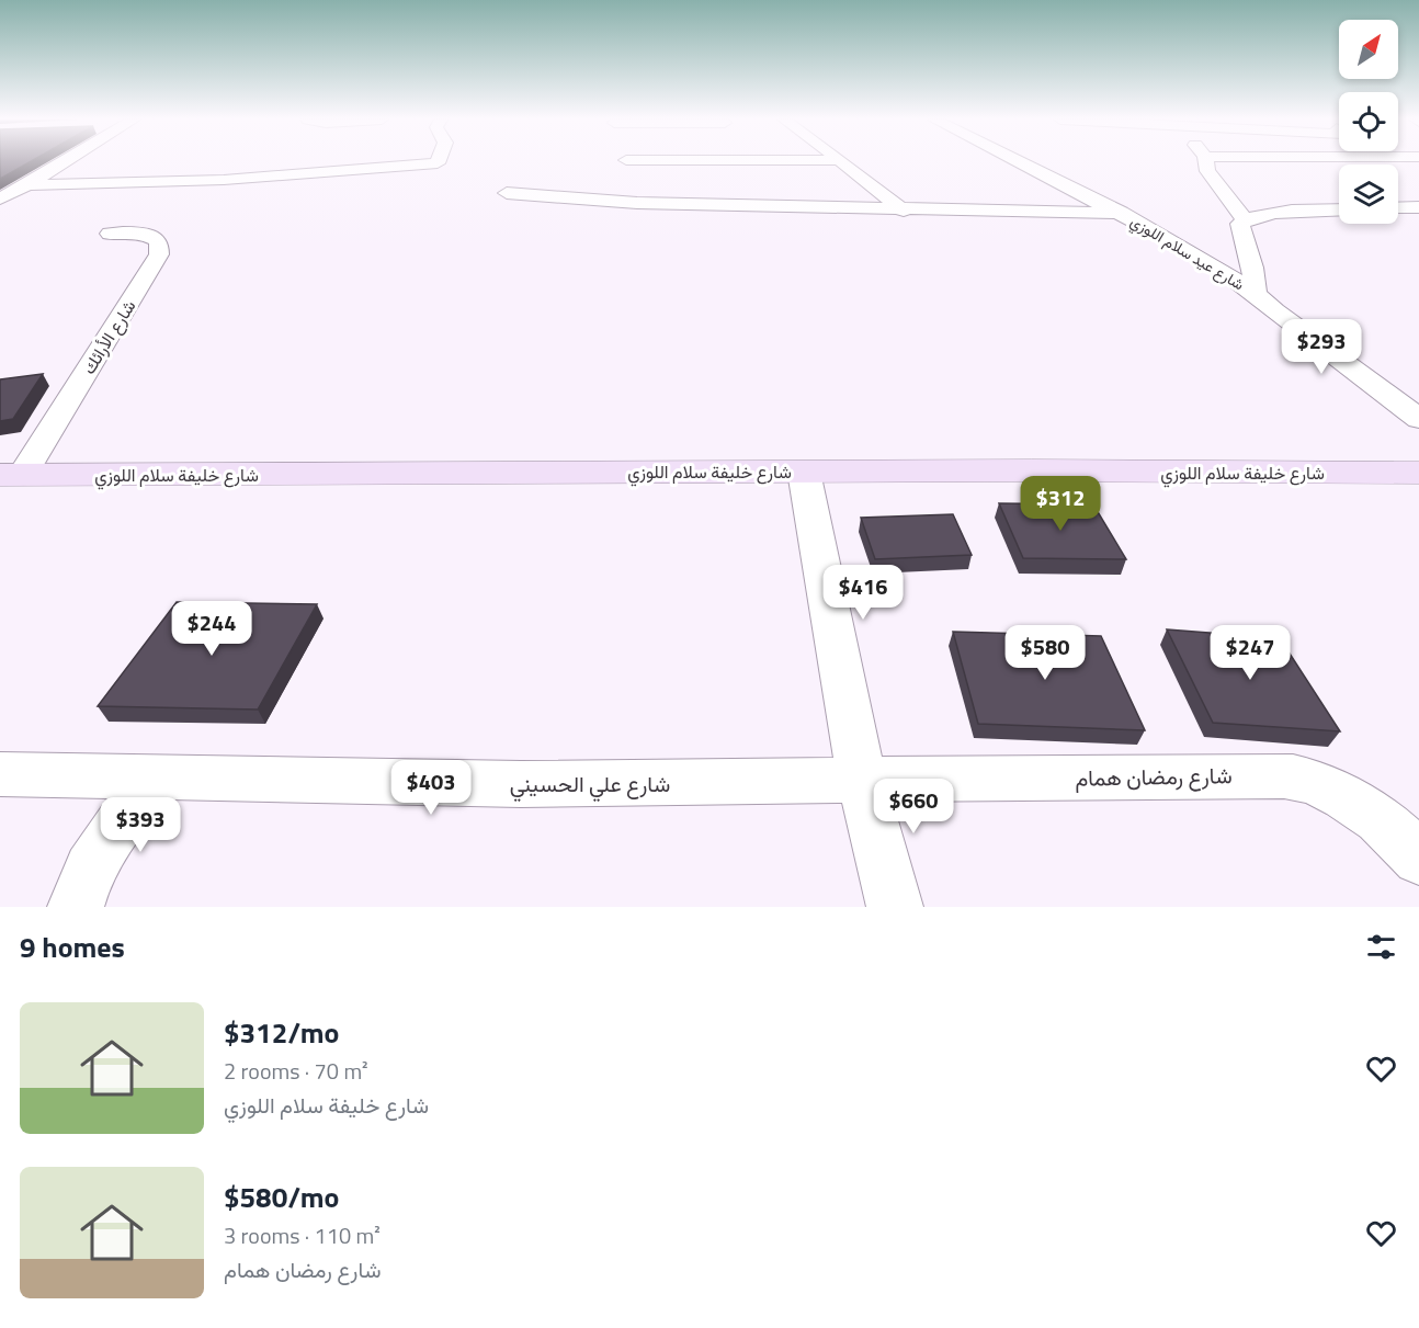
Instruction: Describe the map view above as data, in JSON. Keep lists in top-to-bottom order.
{
  "streets": {
    "street": [
      "شارع عيد سلام اللوزي",
      "شارع الأرائك",
      "شارع خليفة سلام اللوزي",
      "شارع رمضان همام",
      "شارع علي الحسيني"
    ]
  },
  "crossings": [
    ["شارع الأرائك", "شارع خليفة سلام اللوزي"],
    ["شارع رمضان همام", "شارع علي الحسيني"]
  ],
  "north": "top right",
  "page": {
    "price": [
      "$293",
      "$312",
      "$416",
      "$244",
      "$580",
      "$247",
      "$403",
      "$660",
      "$393"
    ],
    "heading": "9 homes",
    "list": [
      {
        "name": "$312/mo",
        "note": "2 rooms · 70 m² · شارع خليفة سلام اللوزي"
      },
      {
        "name": "$580/mo",
        "note": "3 rooms · 110 m² · شارع رمضان همام"
      }
    ]
  }
}
